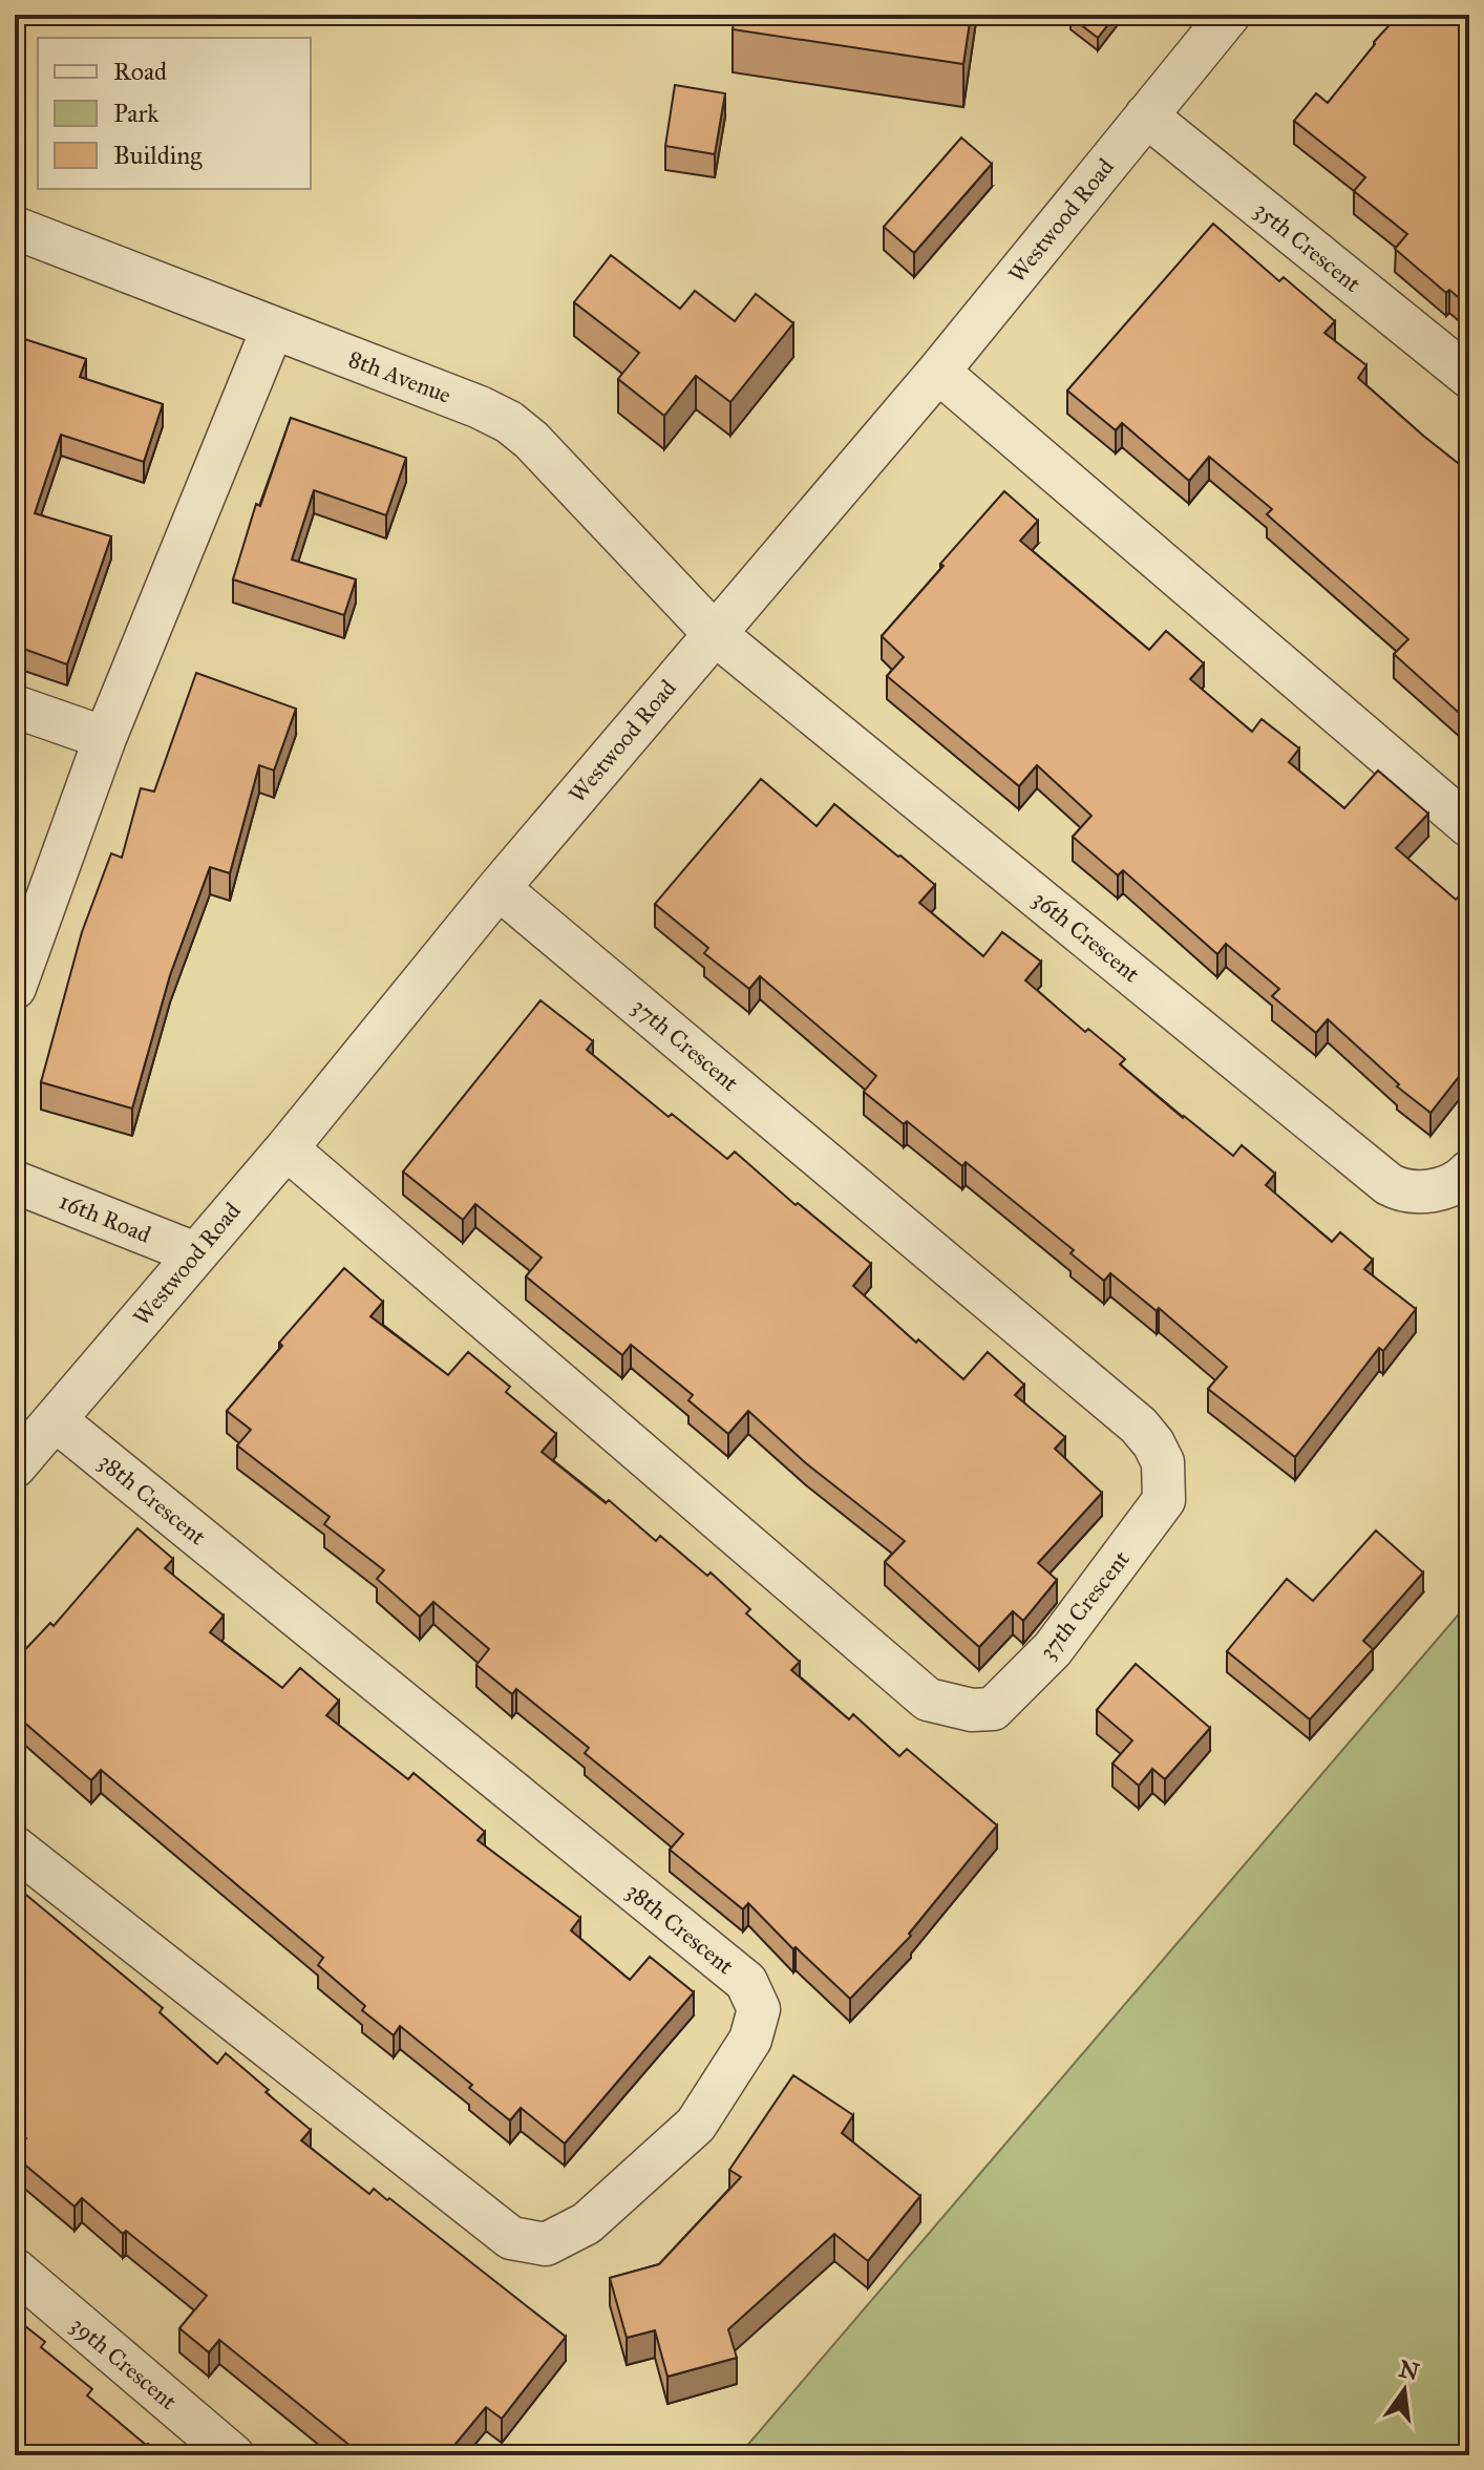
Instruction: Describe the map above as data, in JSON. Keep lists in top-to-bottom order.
{
  "streets": {
    "street": [
      "Westwood Road",
      "35th Crescent",
      "8th Avenue",
      "36th Crescent",
      "37th Crescent",
      "16th Road",
      "38th Crescent",
      "39th Crescent"
    ]
  },
  "crossings": [
    ["Westwood Road", "35th Crescent"],
    ["Westwood Road", "8th Avenue"],
    ["Westwood Road", "36th Crescent"],
    ["Westwood Road", "37th Crescent"],
    ["Westwood Road", "16th Road"],
    ["Westwood Road", "38th Crescent"],
    ["8th Avenue", "36th Crescent"]
  ],
  "legend": ["Road", "Park", "Building"],
  "north": "top"
}
